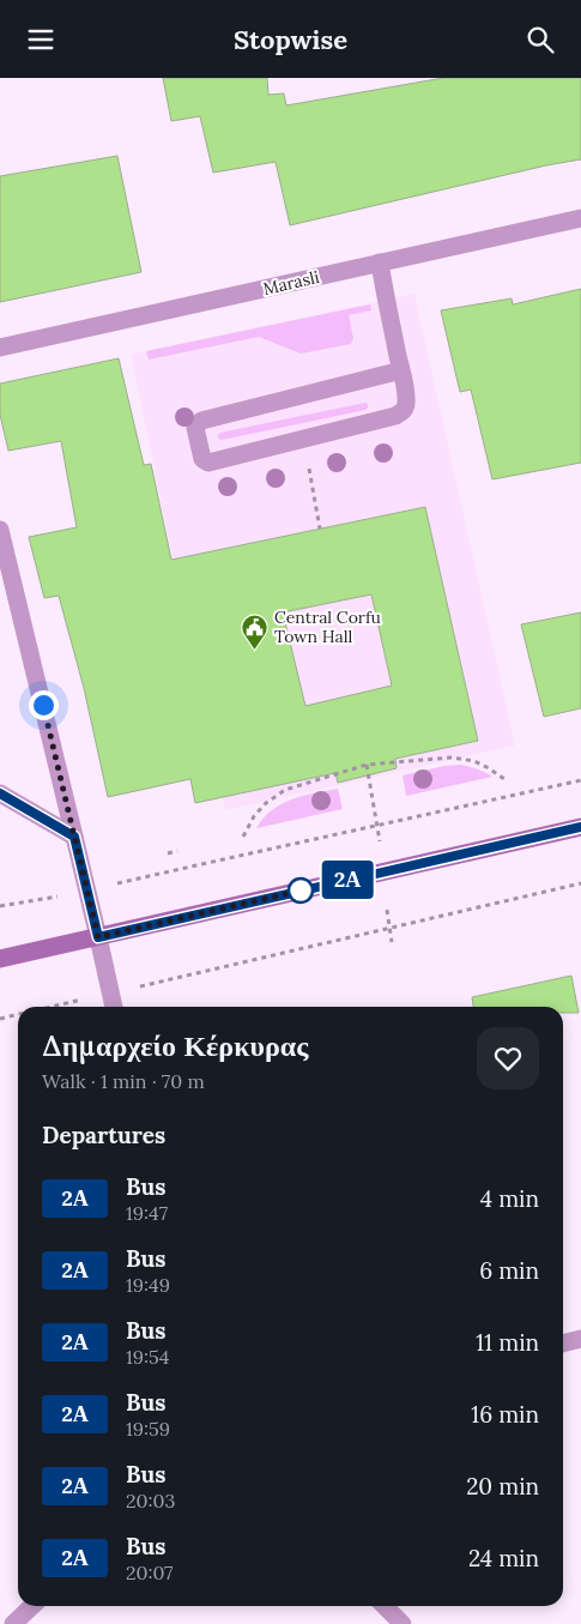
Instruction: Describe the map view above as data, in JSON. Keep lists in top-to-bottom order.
{
  "streets": {
    "street": ["Marasli"]
  },
  "places": {
    "public building": ["Central Corfu Town Hall"]
  },
  "lines": ["bus line 2Α"],
  "page": {
    "header": "Stopwise",
    "on_map": "2Α",
    "heading": [
      ["Δημαρχείο Κέρκυρας", "Walk · 1 min · 70 m"],
      "Departures"
    ],
    "list": [
      {
        "mark": "2Α",
        "name": "Bus",
        "note": "19:47",
        "value": "4 min"
      },
      {
        "mark": "2Α",
        "name": "Bus",
        "note": "19:49",
        "value": "6 min"
      },
      {
        "mark": "2Α",
        "name": "Bus",
        "note": "19:54",
        "value": "11 min"
      },
      {
        "mark": "2Α",
        "name": "Bus",
        "note": "19:59",
        "value": "16 min"
      },
      {
        "mark": "2Α",
        "name": "Bus",
        "note": "20:03",
        "value": "20 min"
      },
      {
        "mark": "2Α",
        "name": "Bus",
        "note": "20:07",
        "value": "24 min"
      }
    ]
  }
}
